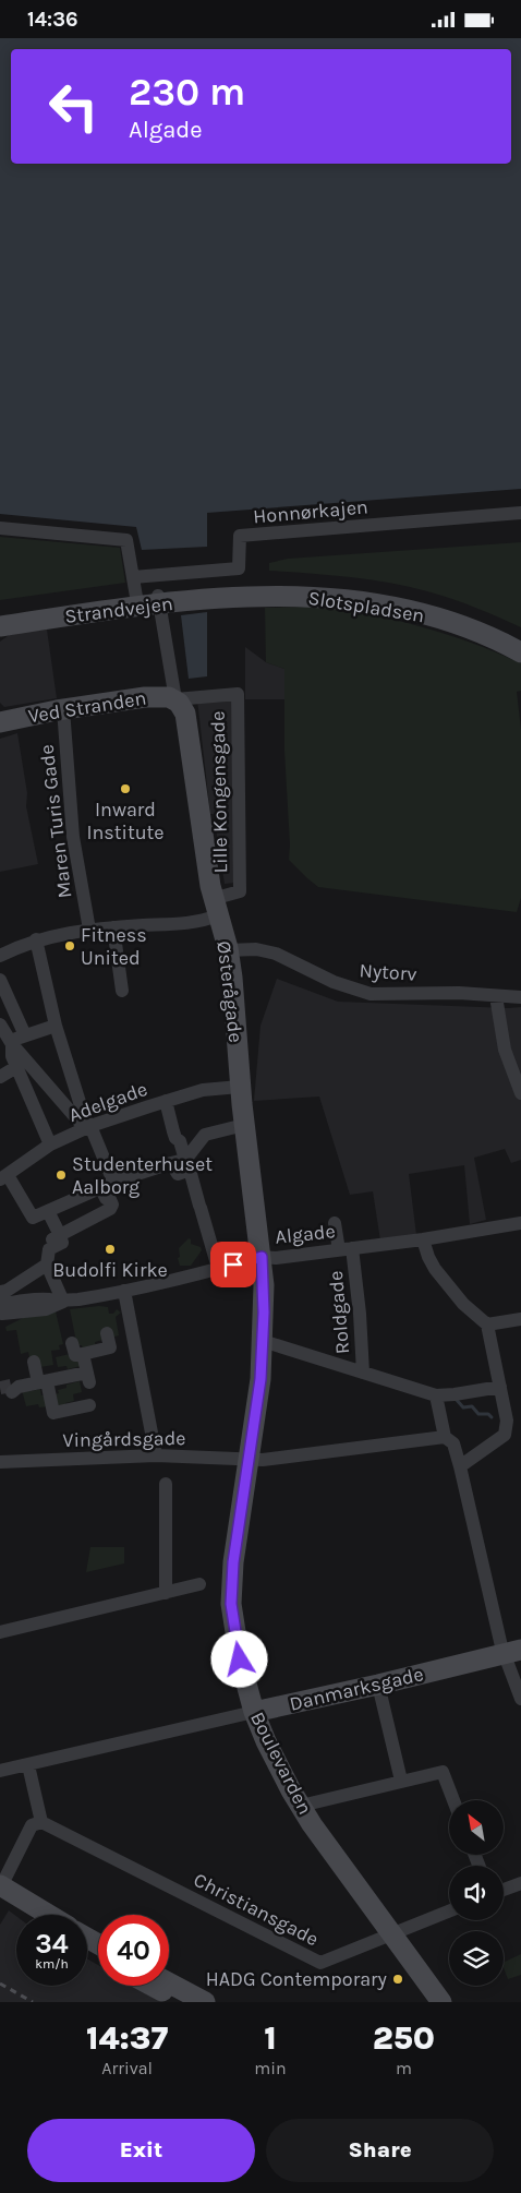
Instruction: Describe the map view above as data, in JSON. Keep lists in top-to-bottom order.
{
  "streets": {
    "street": [
      "Honnørkajen",
      "Slotspladsen",
      "Strandvejen",
      "Ved Stranden",
      "Lille Kongensgade",
      "Maren Turis Gade",
      "Nytorv",
      "Østerågade",
      "Adelgade",
      "Algade",
      "Roldgade",
      "Vingårdsgade",
      "Danmarksgade",
      "Boulevarden",
      "Christiansgade"
    ]
  },
  "crossings": [
    ["Honnørkajen", "Strandvejen"],
    ["Slotspladsen", "Strandvejen"],
    ["Ved Stranden", "Lille Kongensgade"],
    ["Ved Stranden", "Maren Turis Gade"],
    ["Ved Stranden", "Østerågade"],
    ["Lille Kongensgade", "Østerågade"],
    ["Nytorv", "Østerågade"],
    ["Østerågade", "Adelgade"],
    ["Østerågade", "Algade"],
    ["Østerågade", "Boulevarden"],
    ["Algade", "Roldgade"],
    ["Algade", "Boulevarden"],
    ["Vingårdsgade", "Boulevarden"],
    ["Danmarksgade", "Boulevarden"],
    ["Boulevarden", "Christiansgade"]
  ],
  "places": [
    "Inward Institute",
    "Fitness United",
    "Studenterhuset Aalborg",
    "Budolfi Kirke",
    "HADG Contemporary"
  ],
  "north": "top left",
  "page": {
    "status": "14:36",
    "turn": ["230 m", "Algade"],
    "speed": "34 km/h",
    "limit": "40",
    "eta": [
      "14:37",
      "Arrival",
      "1",
      "min",
      "250",
      "m"
    ],
    "buttons": ["Exit", "Share"]
  }
}
